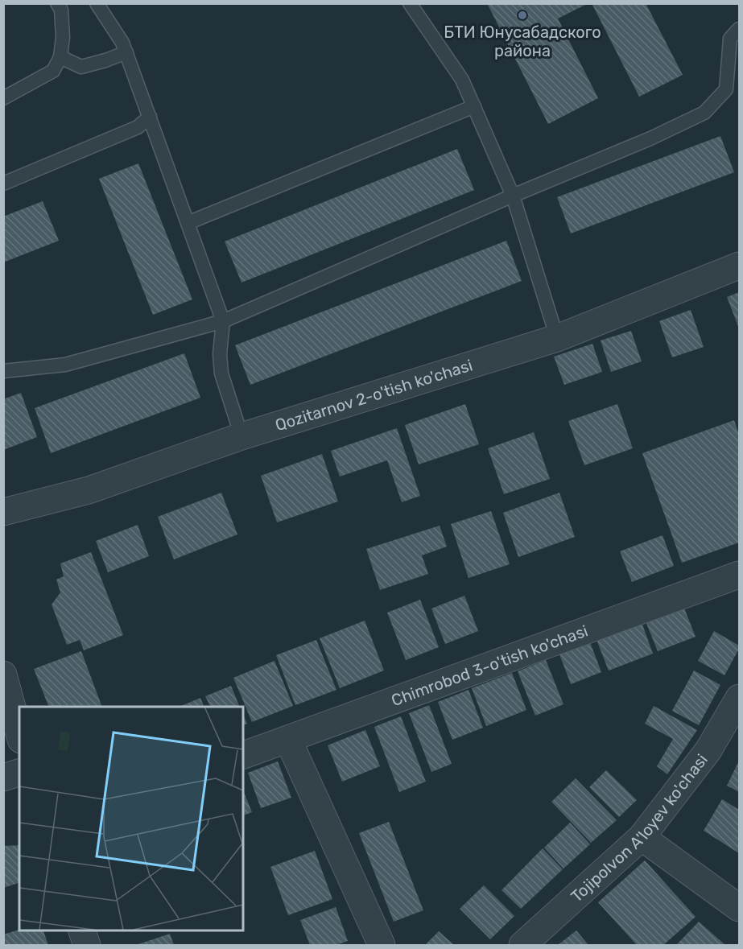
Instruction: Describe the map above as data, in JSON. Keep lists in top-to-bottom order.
{
  "streets": {
    "street": ["Qozitarnov 2-o'tish ko'chasi", "Chimrobod 3-o'tish ko'chasi", "Tojipolvon A'loyev ko'chasi"]
  },
  "places": ["БТИ Юнусабадского района"]
}
